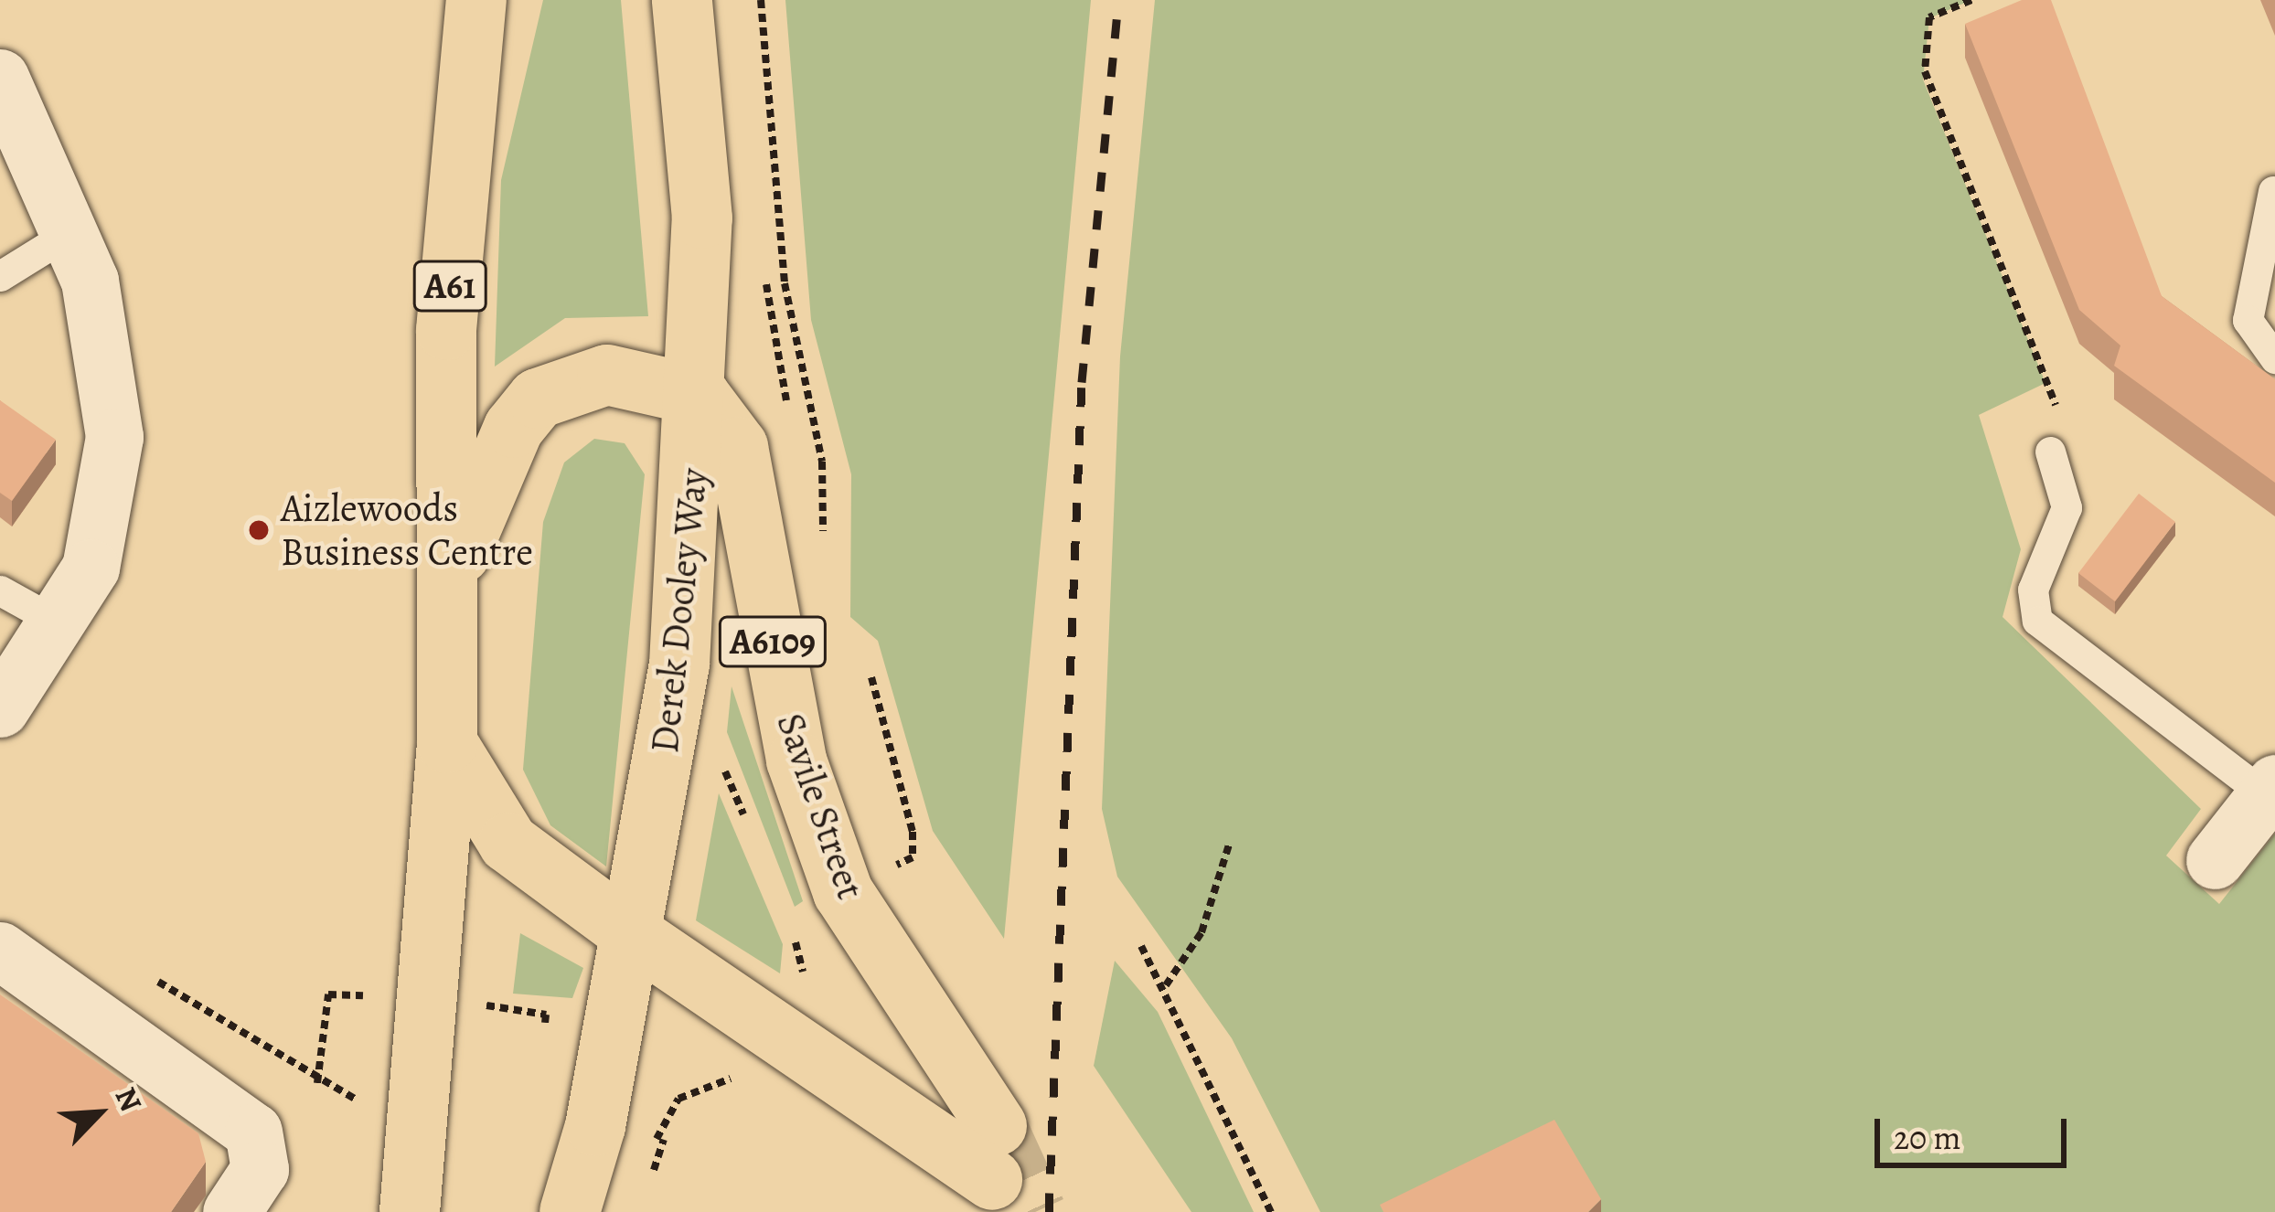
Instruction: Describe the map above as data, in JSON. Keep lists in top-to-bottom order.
{
  "streets": {
    "main road": [
      "A61",
      "Derek Dooley Way",
      "A6109",
      "Savile Street"
    ]
  },
  "crossings": [
    ["A61", "Savile Street"],
    ["Derek Dooley Way", "Savile Street"]
  ],
  "places": ["Aizlewoods Business Centre"],
  "scale_bar": "20 m",
  "north": "top right"
}
